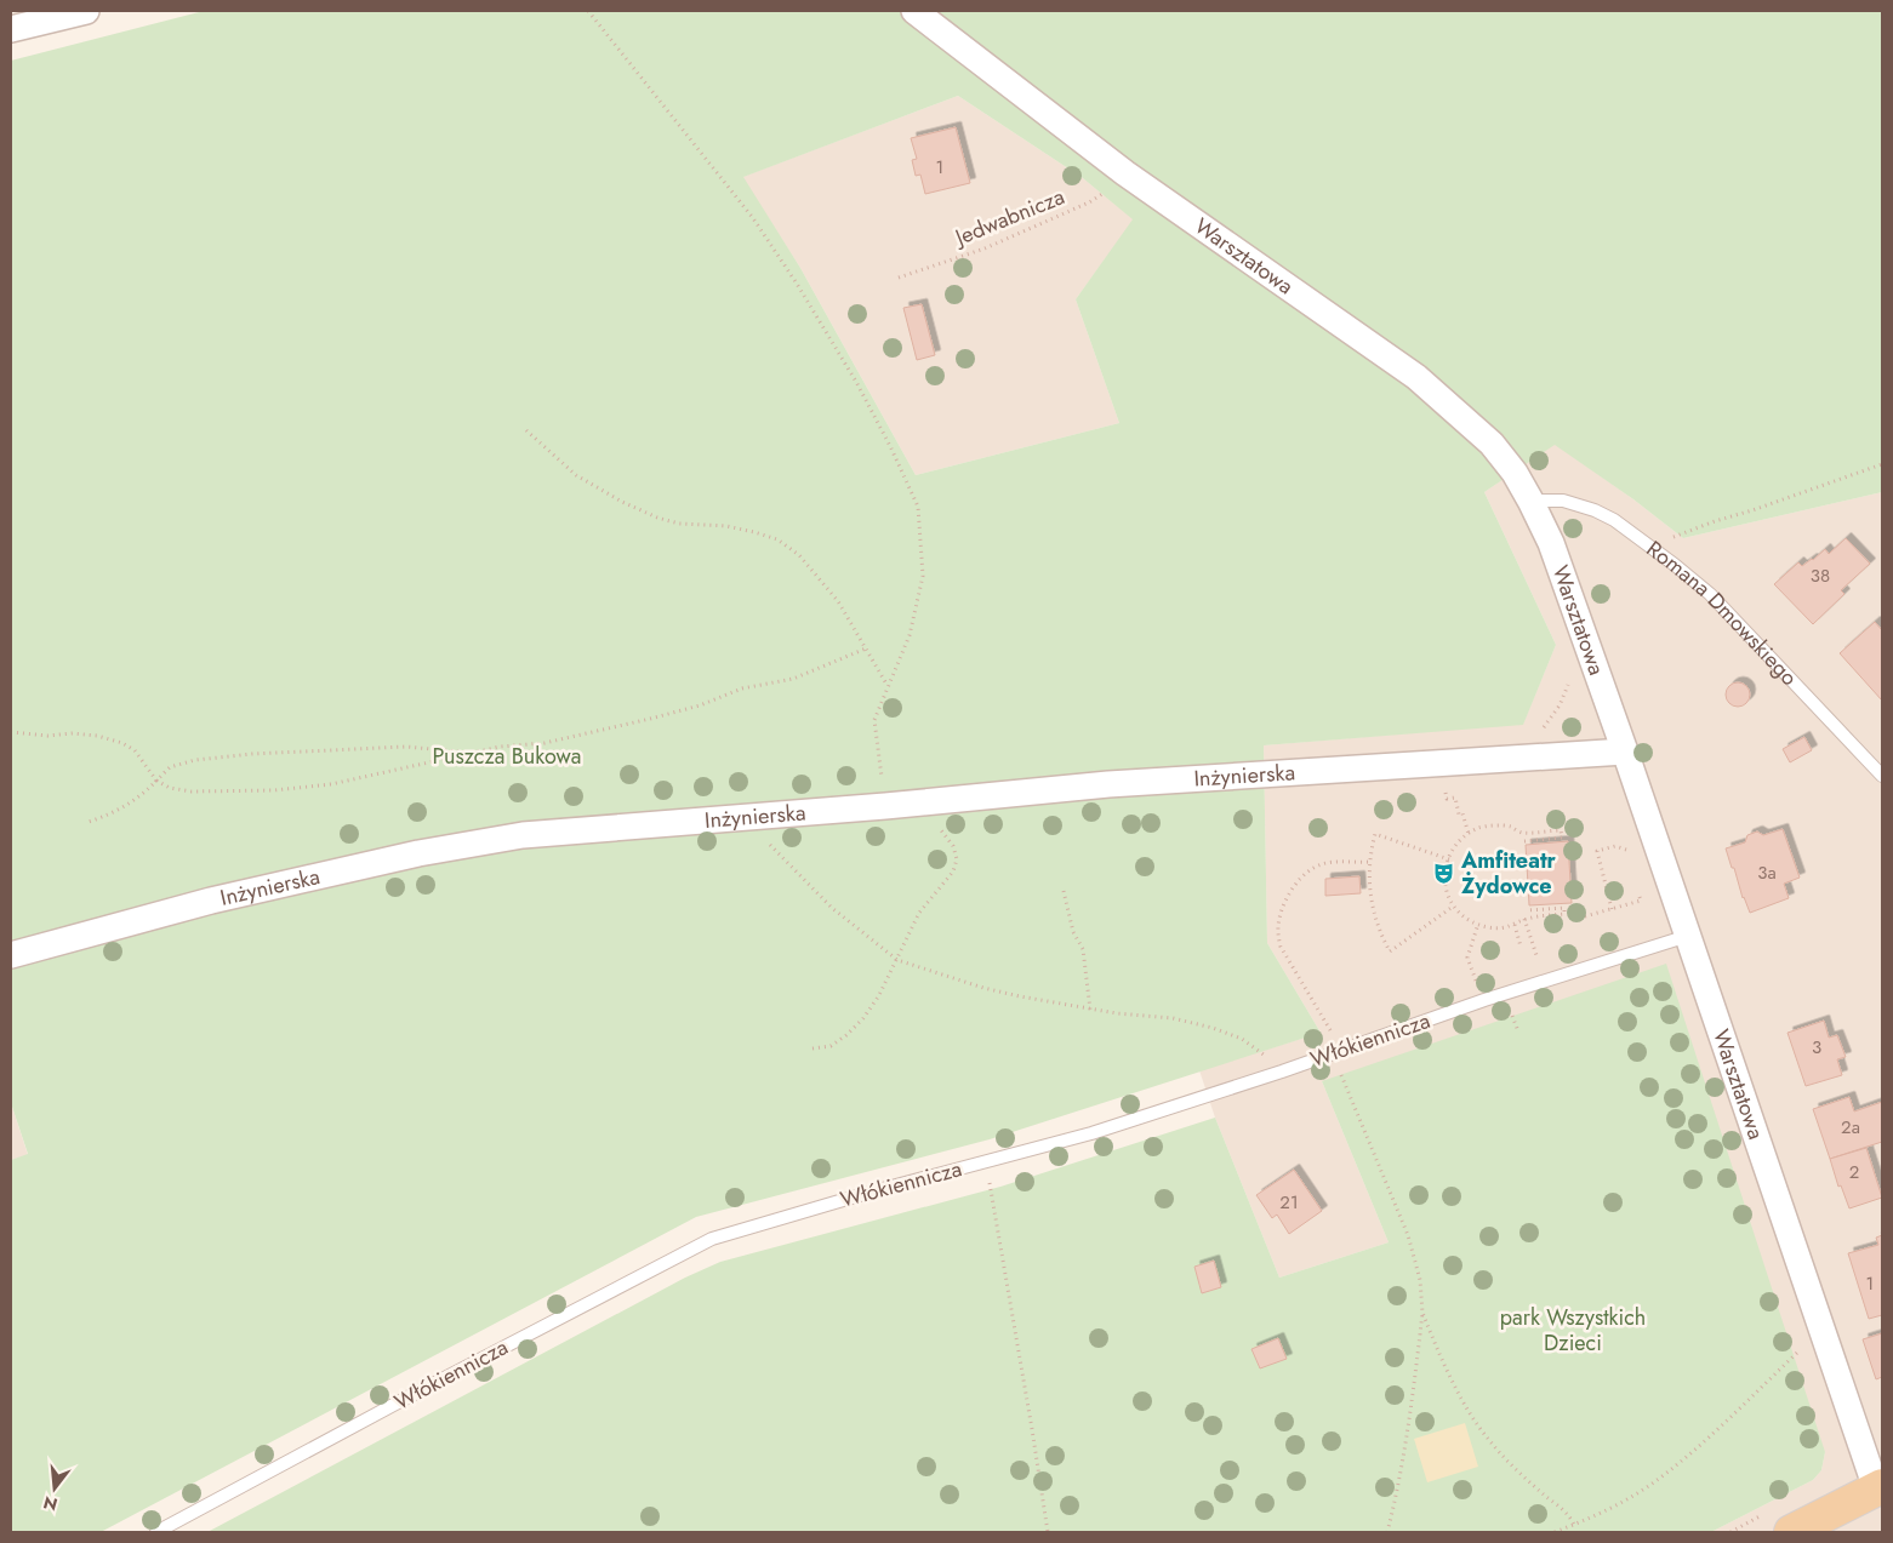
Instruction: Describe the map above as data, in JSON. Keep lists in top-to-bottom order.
{
  "streets": {
    "street": ["Warsztatowa", "Inżynierska"],
    "lane": ["Romana Dmowskiego", "Włókiennicza"],
    "path": ["Jedwabnicza"]
  },
  "crossings": [
    ["Jedwabnicza", "Warsztatowa"],
    ["Warsztatowa", "Romana Dmowskiego"],
    ["Warsztatowa", "Inżynierska"],
    ["Warsztatowa", "Włókiennicza"]
  ],
  "parks": ["Puszcza Bukowa", "park Wszystkich Dzieci"],
  "places": {
    "theatre": ["Amfiteatr Żydowce"]
  },
  "house_numbers": [
    "1",
    "38",
    "3a",
    "3",
    "2a",
    "2",
    "21",
    "1"
  ],
  "north": "bottom"
}
